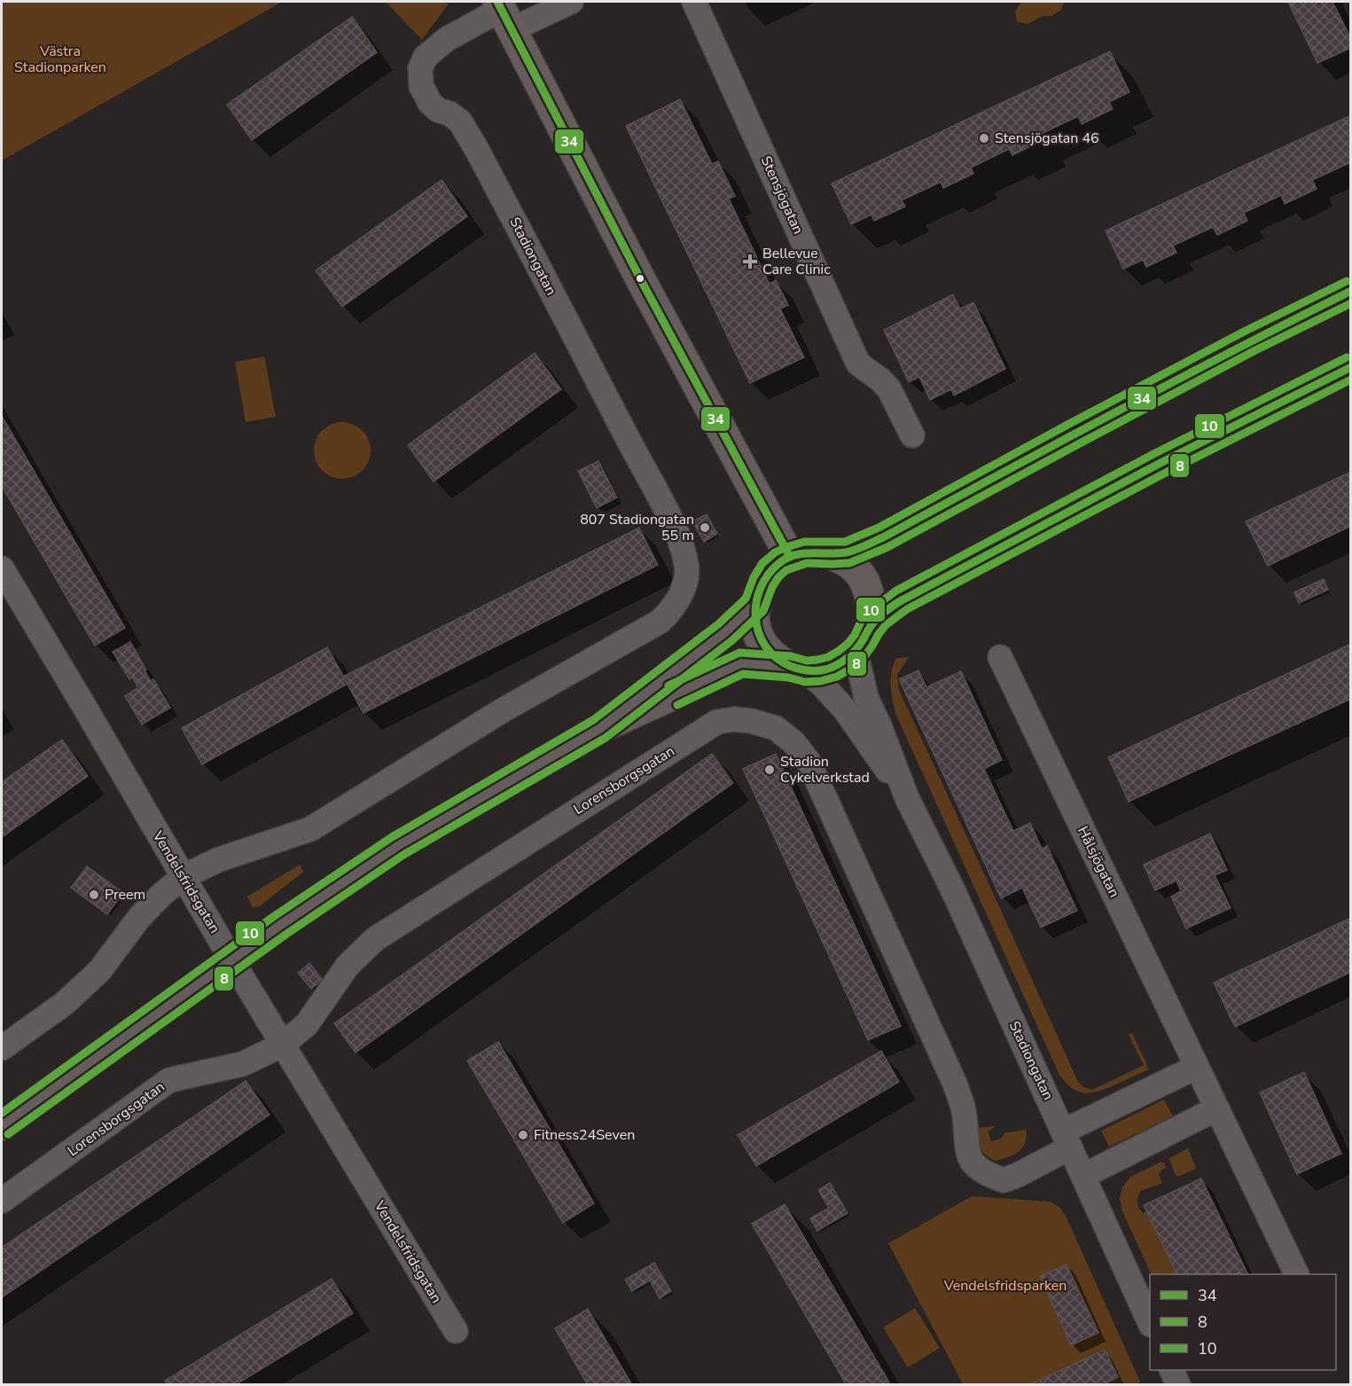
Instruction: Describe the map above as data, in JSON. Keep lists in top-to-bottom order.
{
  "streets": {
    "street": [
      "Stensjögatan",
      "Stadiongatan",
      "Lorensborgsgatan",
      "Hålsjögatan",
      "Vendelsfridsgatan"
    ]
  },
  "crossings": [
    ["Stadiongatan", "Lorensborgsgatan"],
    ["Stadiongatan", "Vendelsfridsgatan"],
    ["Lorensborgsgatan", "Vendelsfridsgatan"]
  ],
  "parks": ["Västra Stadionparken", "Vendelsfridsparken"],
  "places": {
    "other": [
      "Stensjögatan 46",
      "807 Stadiongatan 55 m",
      "Stadion Cykelverkstad",
      "Preem",
      "Fitness24Seven"
    ],
    "health": ["Bellevue Care Clinic"]
  },
  "lines": ["transit line 34", "transit line 10", "transit line 8"],
  "legend": ["34", "8", "10"]
}
